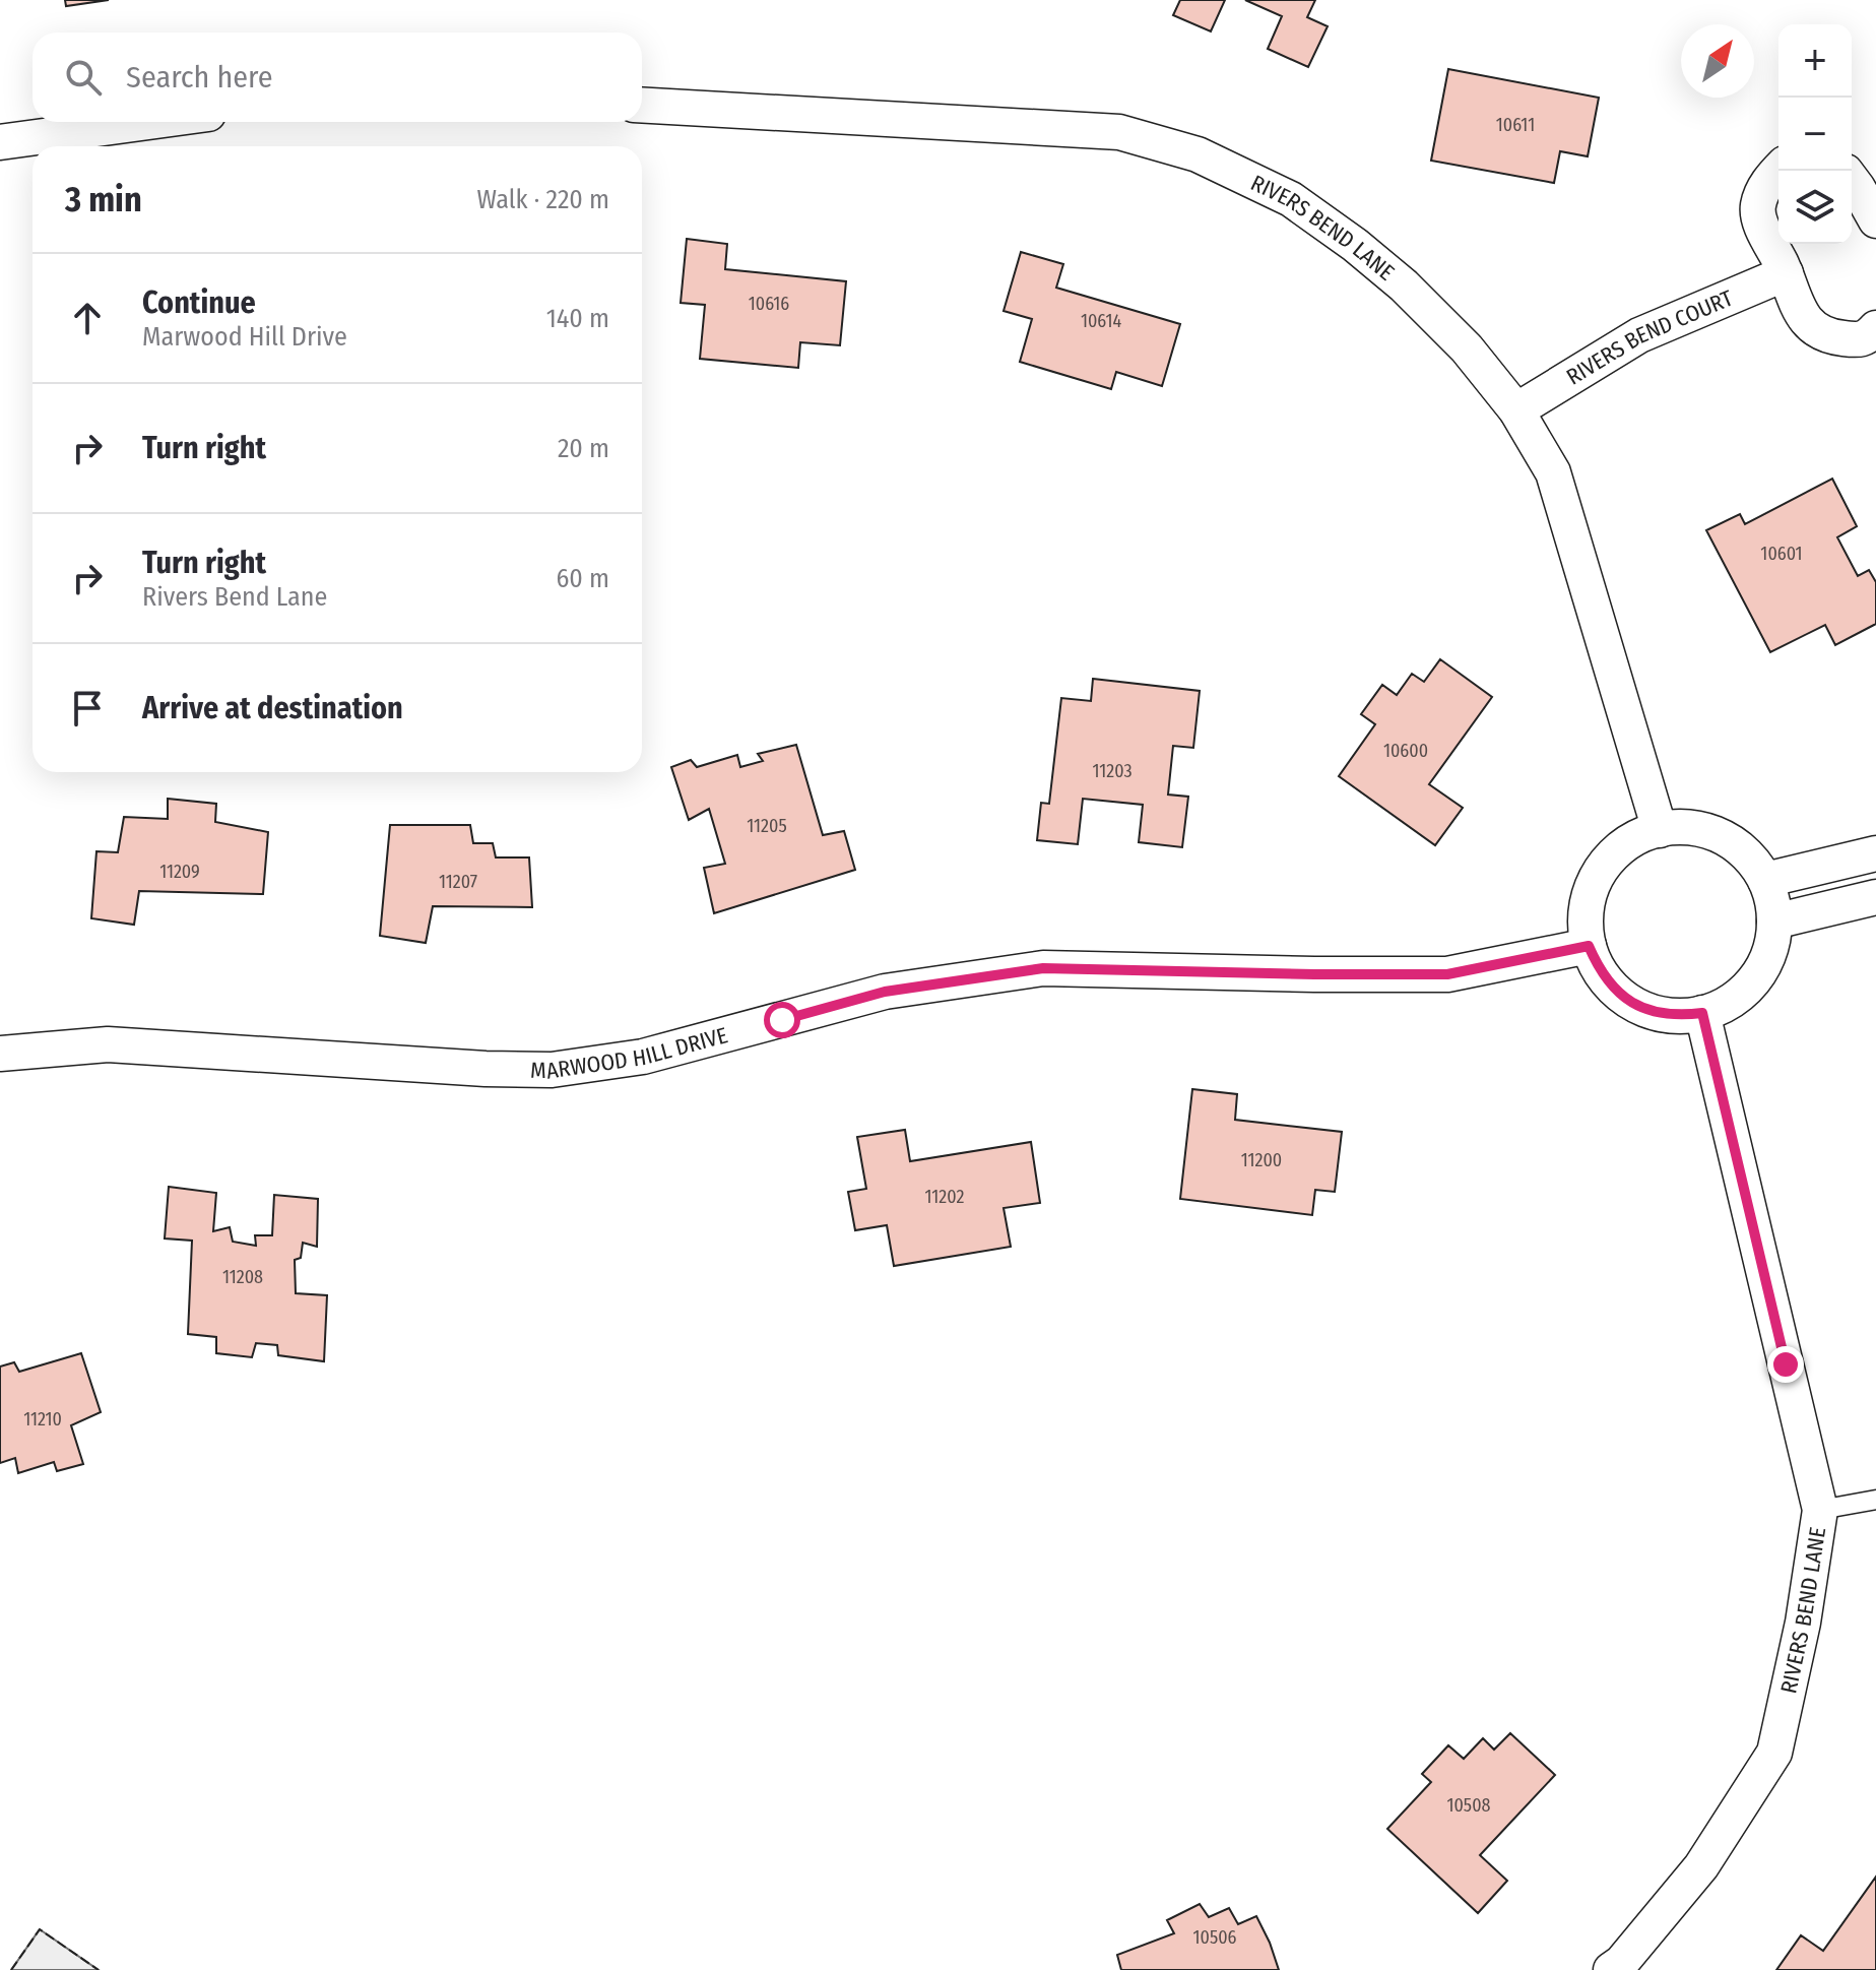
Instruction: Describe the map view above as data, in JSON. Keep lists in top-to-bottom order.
{
  "streets": {
    "street": ["RIVERS BEND LANE", "RIVERS BEND COURT", "MARWOOD HILL DRIVE"]
  },
  "crossings": [
    ["RIVERS BEND LANE", "RIVERS BEND COURT"],
    ["RIVERS BEND LANE", "MARWOOD HILL DRIVE"]
  ],
  "house_numbers": [
    "10611",
    "10616",
    "10614",
    "10601",
    "10600",
    "11203",
    "11205",
    "11209",
    "11207",
    "11200",
    "11202",
    "11208",
    "11210",
    "10508",
    "10506"
  ],
  "north": "top right",
  "page": {
    "map_buttons": ["+", "−"],
    "search": "Search here",
    "heading": ["3 min", "Walk · 220 m"],
    "list": [
      ["Continue", "Marwood Hill Drive", "140 m"],
      ["Turn right", "20 m"],
      ["Turn right", "Rivers Bend Lane", "60 m"],
      "Arrive at destination"
    ]
  }
}
